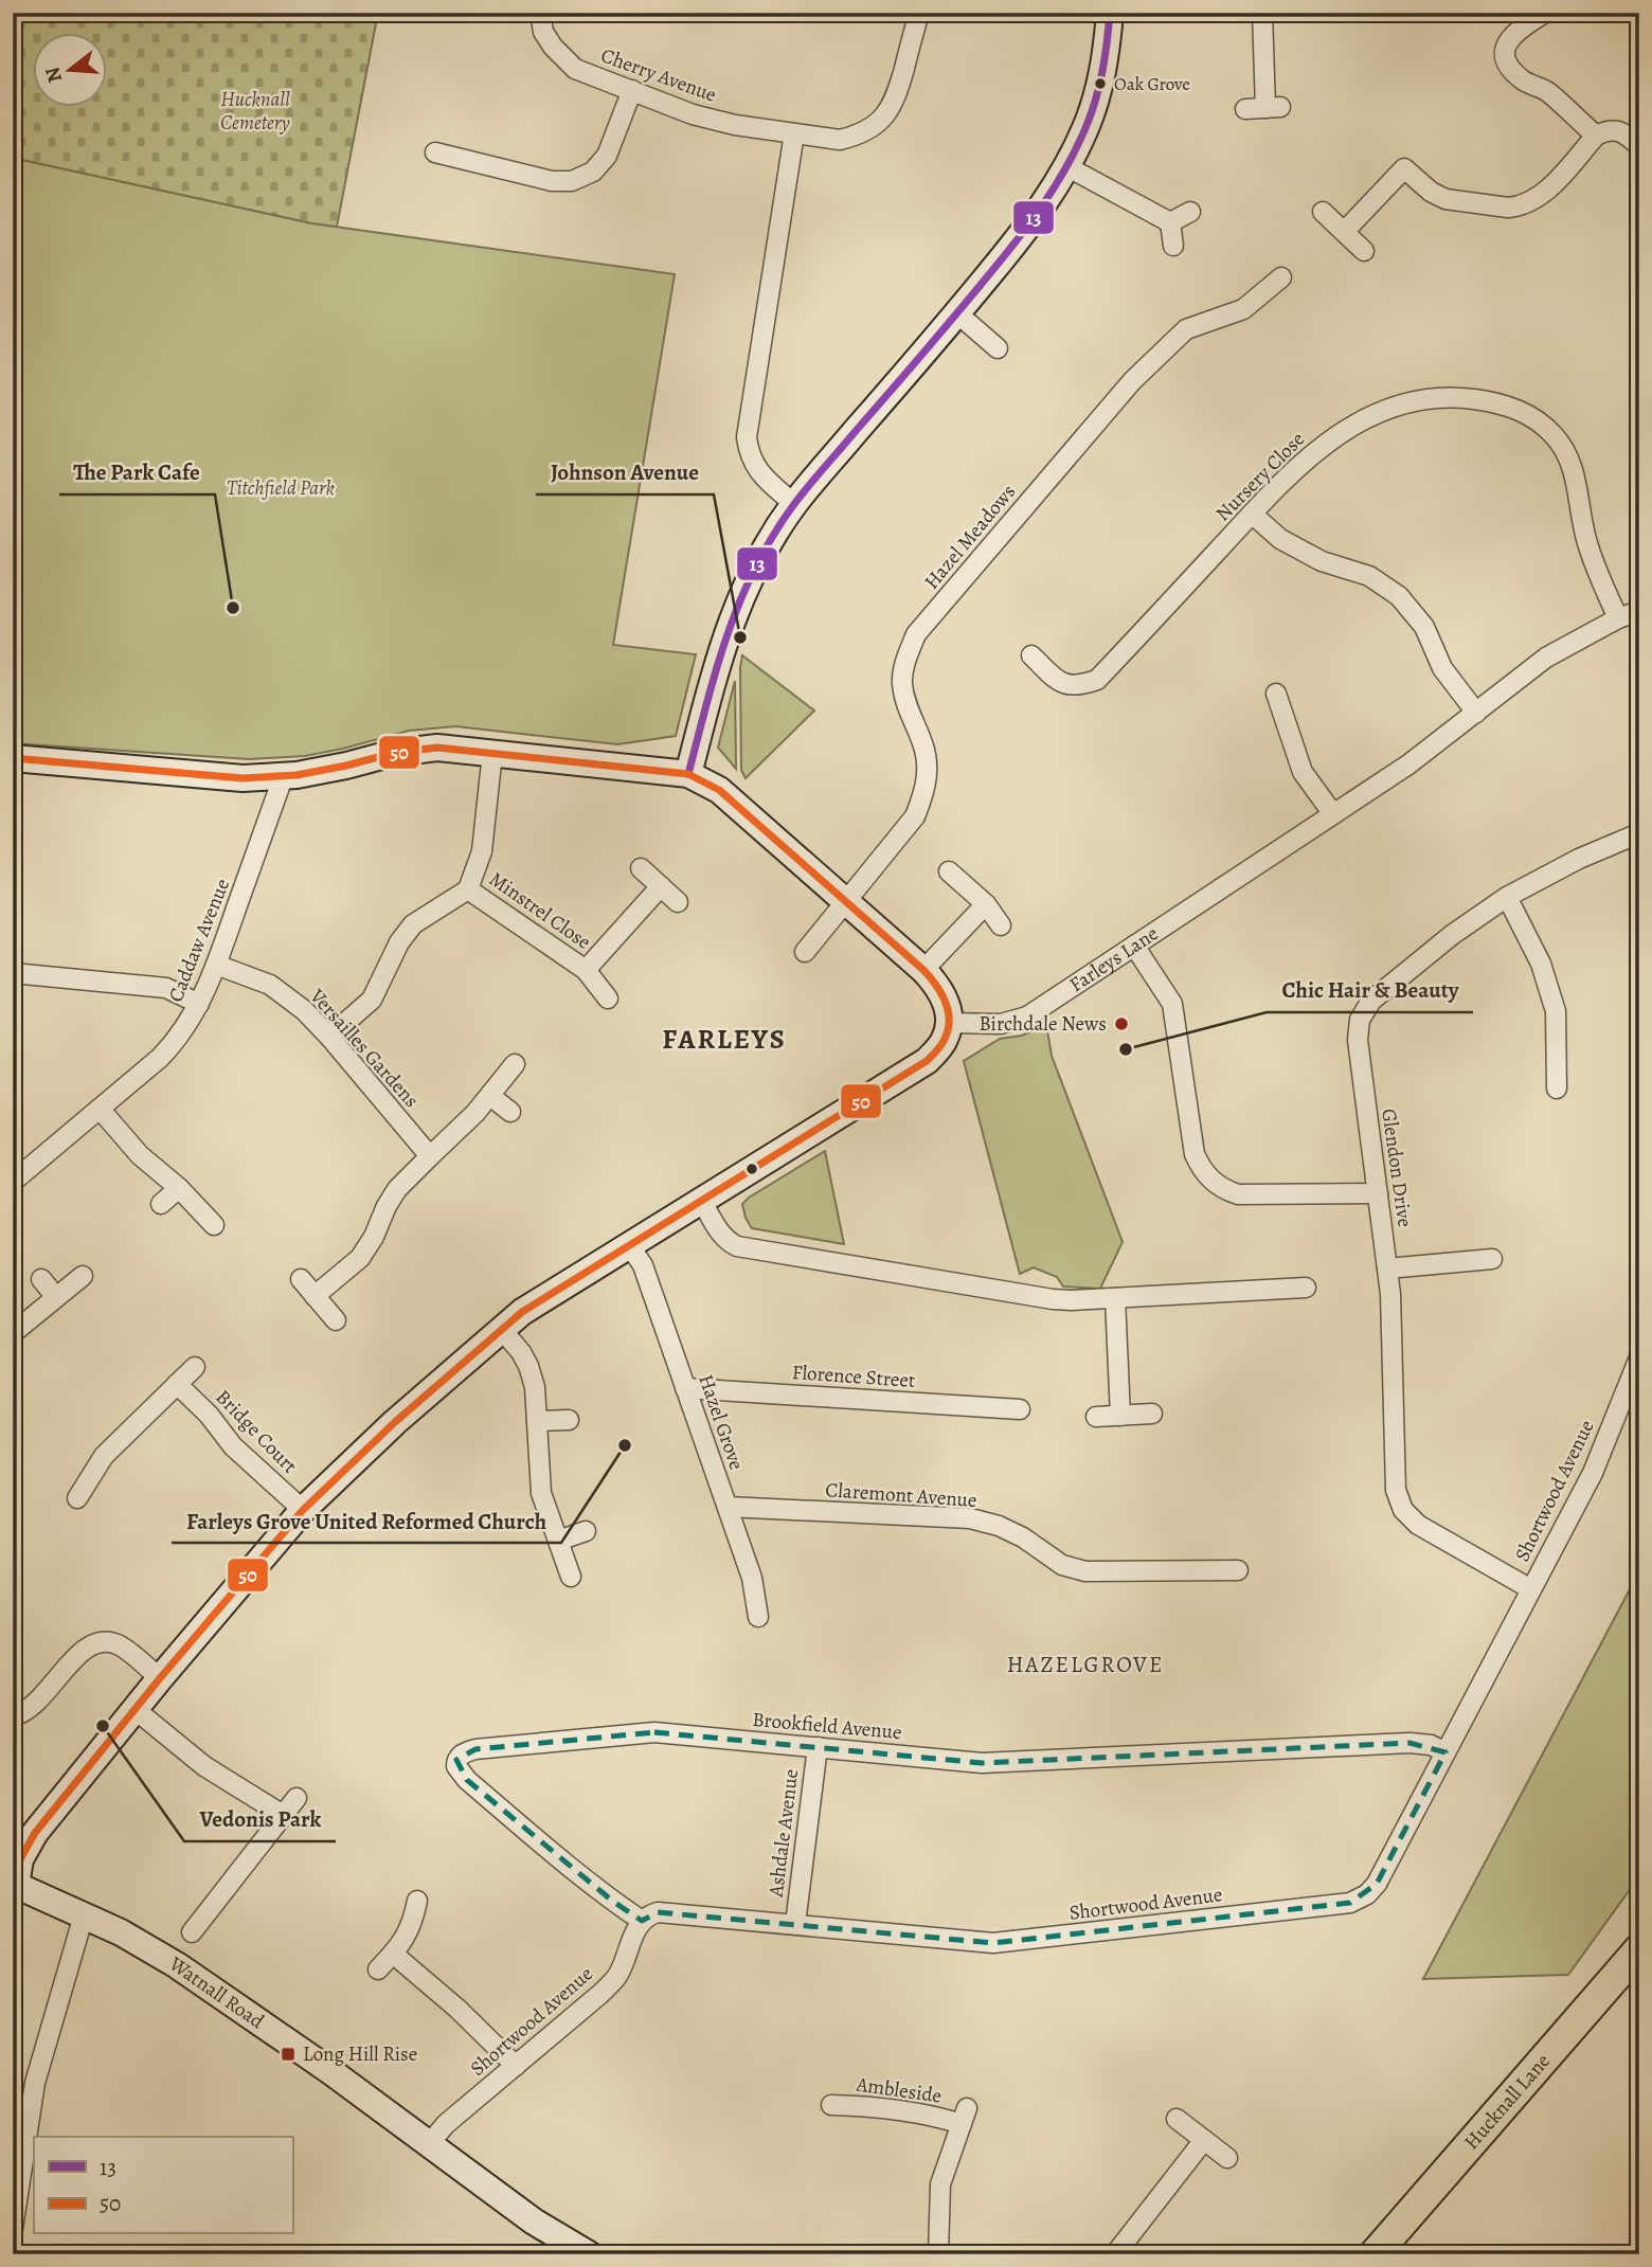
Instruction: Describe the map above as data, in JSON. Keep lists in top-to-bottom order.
{
  "streets": {
    "main road": ["Hucknall Lane"],
    "street": [
      "Cherry Avenue",
      "Nursery Close",
      "Hazel Meadows",
      "Minstrel Close",
      "Caddaw Avenue",
      "Farleys Lane",
      "Versailles Gardens",
      "Glendon Drive",
      "Florence Street",
      "Hazel Grove",
      "Bridge Court",
      "Shortwood Avenue",
      "Claremont Avenue",
      "Brookfield Avenue",
      "Ashdale Avenue",
      "Watnall Road",
      "Ambleside"
    ]
  },
  "crossings": [
    ["Nursery Close", "Farleys Lane"],
    ["Caddaw Avenue", "Versailles Gardens"],
    ["Glendon Drive", "Shortwood Avenue"],
    ["Florence Street", "Hazel Grove"],
    ["Hazel Grove", "Claremont Avenue"],
    ["Shortwood Avenue", "Brookfield Avenue"],
    ["Shortwood Avenue", "Ashdale Avenue"],
    ["Shortwood Avenue", "Watnall Road"],
    ["Brookfield Avenue", "Ashdale Avenue"]
  ],
  "districts": ["FARLEYS", "HAZELGROVE"],
  "parks": ["Hucknall Cemetery", "Titchfield Park"],
  "places": {
    "other": [
      "Oak Grove",
      "The Park Cafe",
      "Johnson Avenue",
      "Birchdale News",
      "Chic Hair & Beauty",
      "Farleys Grove United Reformed Church",
      "Vedonis Park"
    ],
    "transit": ["Long Hill Rise"]
  },
  "lines": ["transit line 13", "transit line 50"],
  "legend": ["13", "50"],
  "north": "left"
}
